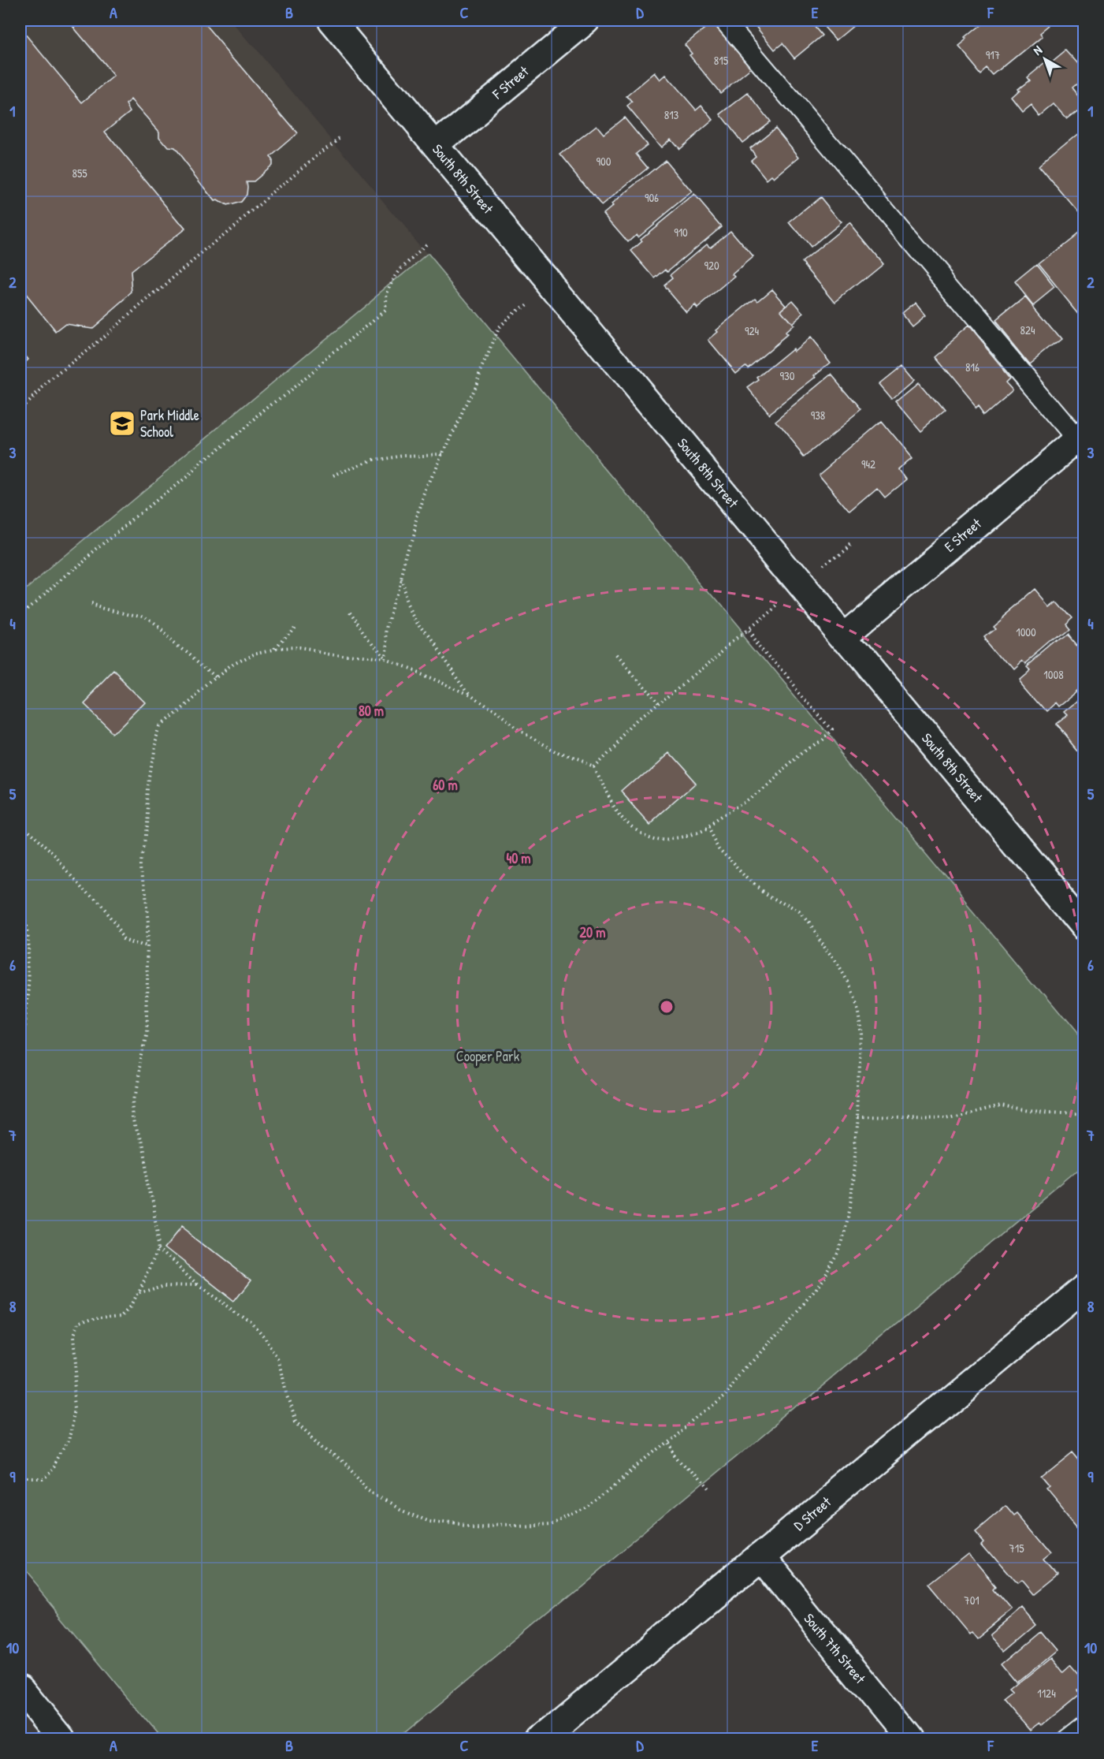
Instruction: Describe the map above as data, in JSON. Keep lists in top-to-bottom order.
{
  "streets": {
    "street": [
      "F Street",
      "South 8th Street",
      "E Street",
      "D Street",
      "South 7th Street"
    ]
  },
  "crossings": [
    ["F Street", "South 8th Street"],
    ["South 8th Street", "E Street"],
    ["D Street", "South 7th Street"]
  ],
  "parks": ["Cooper Park"],
  "places": {
    "school or university": ["Park Middle School"]
  },
  "house_numbers": [
    "917",
    "815",
    "813",
    "900",
    "855",
    "906",
    "910",
    "920",
    "824",
    "924",
    "816",
    "930",
    "938",
    "942",
    "1000",
    "1008",
    "715",
    "701",
    "1124"
  ],
  "north": "top left",
  "grid": {
    "columns": [
      "A",
      "B",
      "C",
      "D",
      "E",
      "F"
    ],
    "rows": [
      "1",
      "2",
      "3",
      "4",
      "5",
      "6",
      "7",
      "8",
      "9",
      "10"
    ]
  },
  "rings": [
    "80 m",
    "60 m",
    "40 m",
    "20 m"
  ]
}
